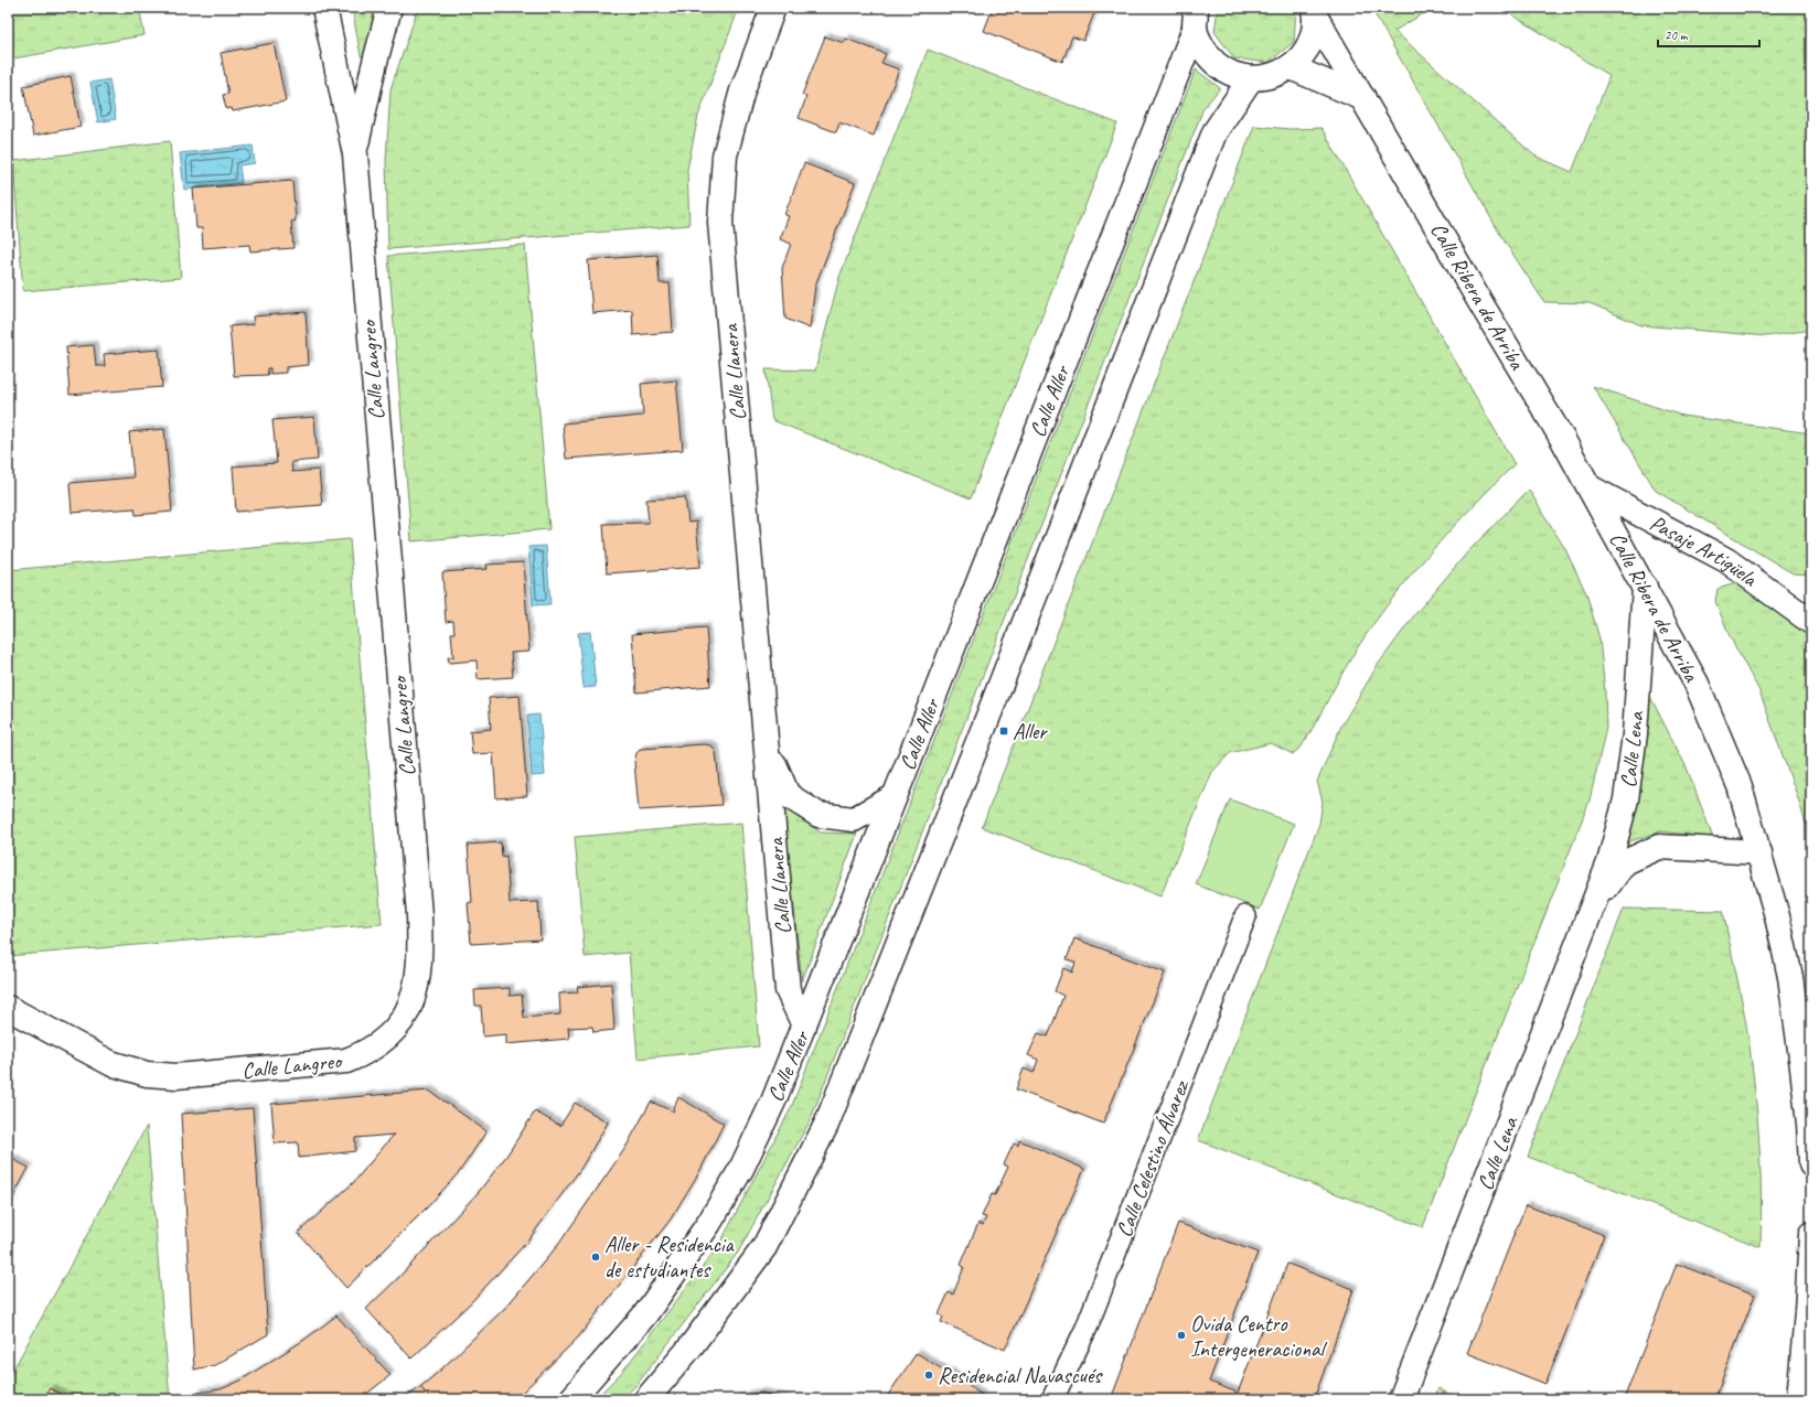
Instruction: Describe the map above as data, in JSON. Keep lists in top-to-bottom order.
{
  "streets": {
    "street": [
      "Calle Ribera de Arriba",
      "Calle Langreo",
      "Calle Llanera",
      "Calle Aller",
      "Pasaje Artigüela",
      "Calle Lena",
      "Calle Celestino Álvarez"
    ]
  },
  "crossings": [
    ["Calle Ribera de Arriba", "Pasaje Artigüela"],
    ["Calle Ribera de Arriba", "Calle Lena"],
    ["Calle Llanera", "Calle Aller"]
  ],
  "places": {
    "transit": ["Aller"],
    "other": ["Aller - Residencia de estudiantes", "Ovida Centro Intergeneracional", "Residencial Navascués"]
  },
  "scale_bar": "20 m"
}
